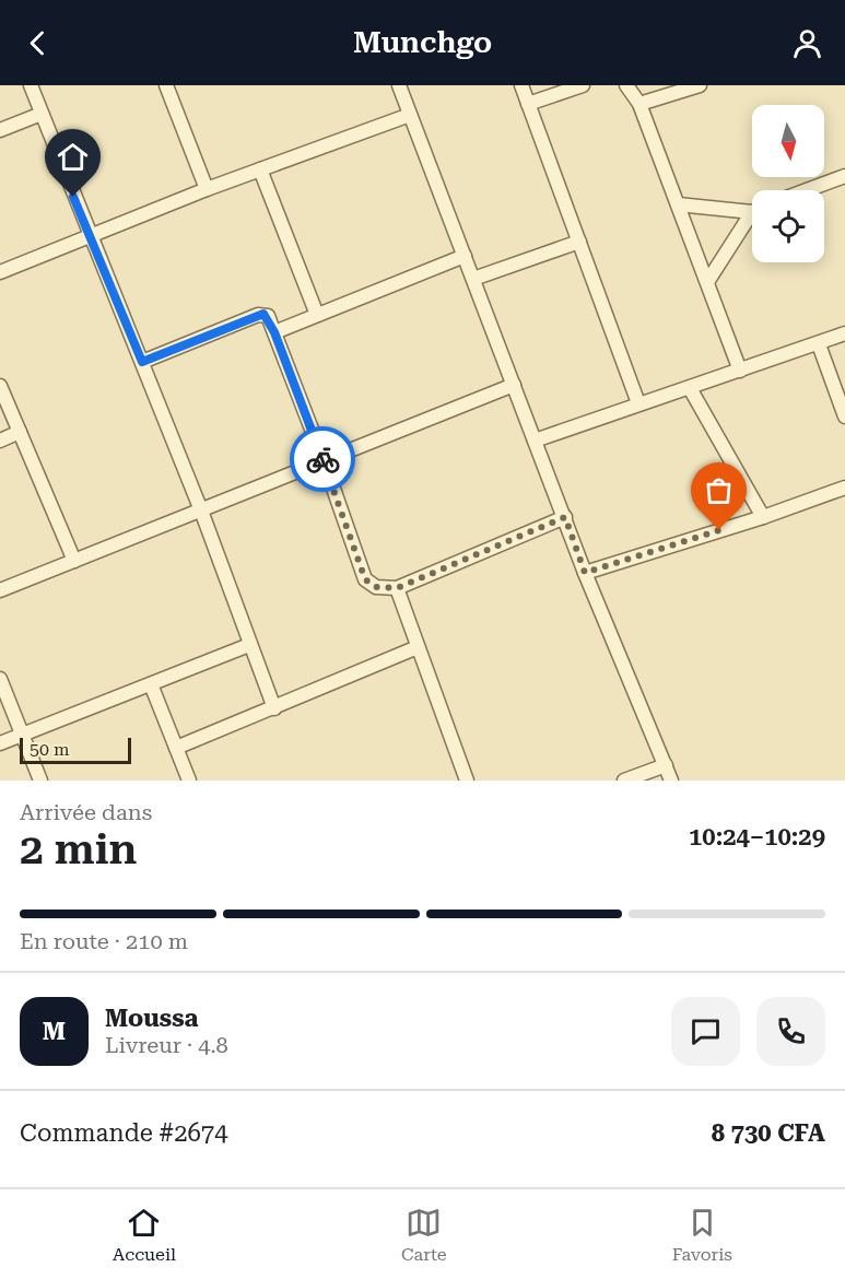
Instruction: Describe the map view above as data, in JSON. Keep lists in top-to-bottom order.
{
  "scale_bar": "50 m",
  "north": "bottom",
  "page": {
    "header": "Munchgo",
    "scale": "50 m",
    "heading": ["2 min", "Arrivée dans", "10:24–10:29"],
    "panel": [
      "Moussa",
      "Livreur · 4.8",
      "Commande #2674",
      "8 730 CFA"
    ],
    "bar": "En route · 210 m",
    "round": "M",
    "tabs": ["Accueil", "Carte", "Favoris"]
  }
}
